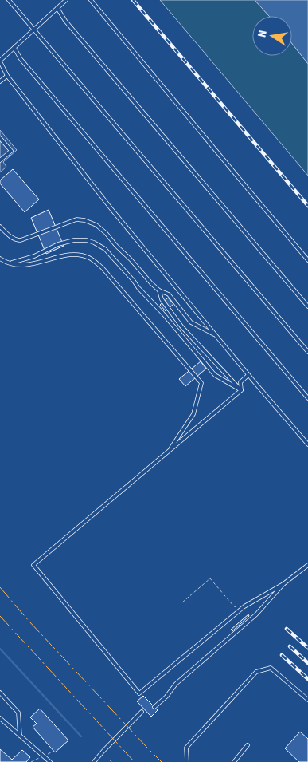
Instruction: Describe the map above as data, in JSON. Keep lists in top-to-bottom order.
{
  "north": "left"
}
